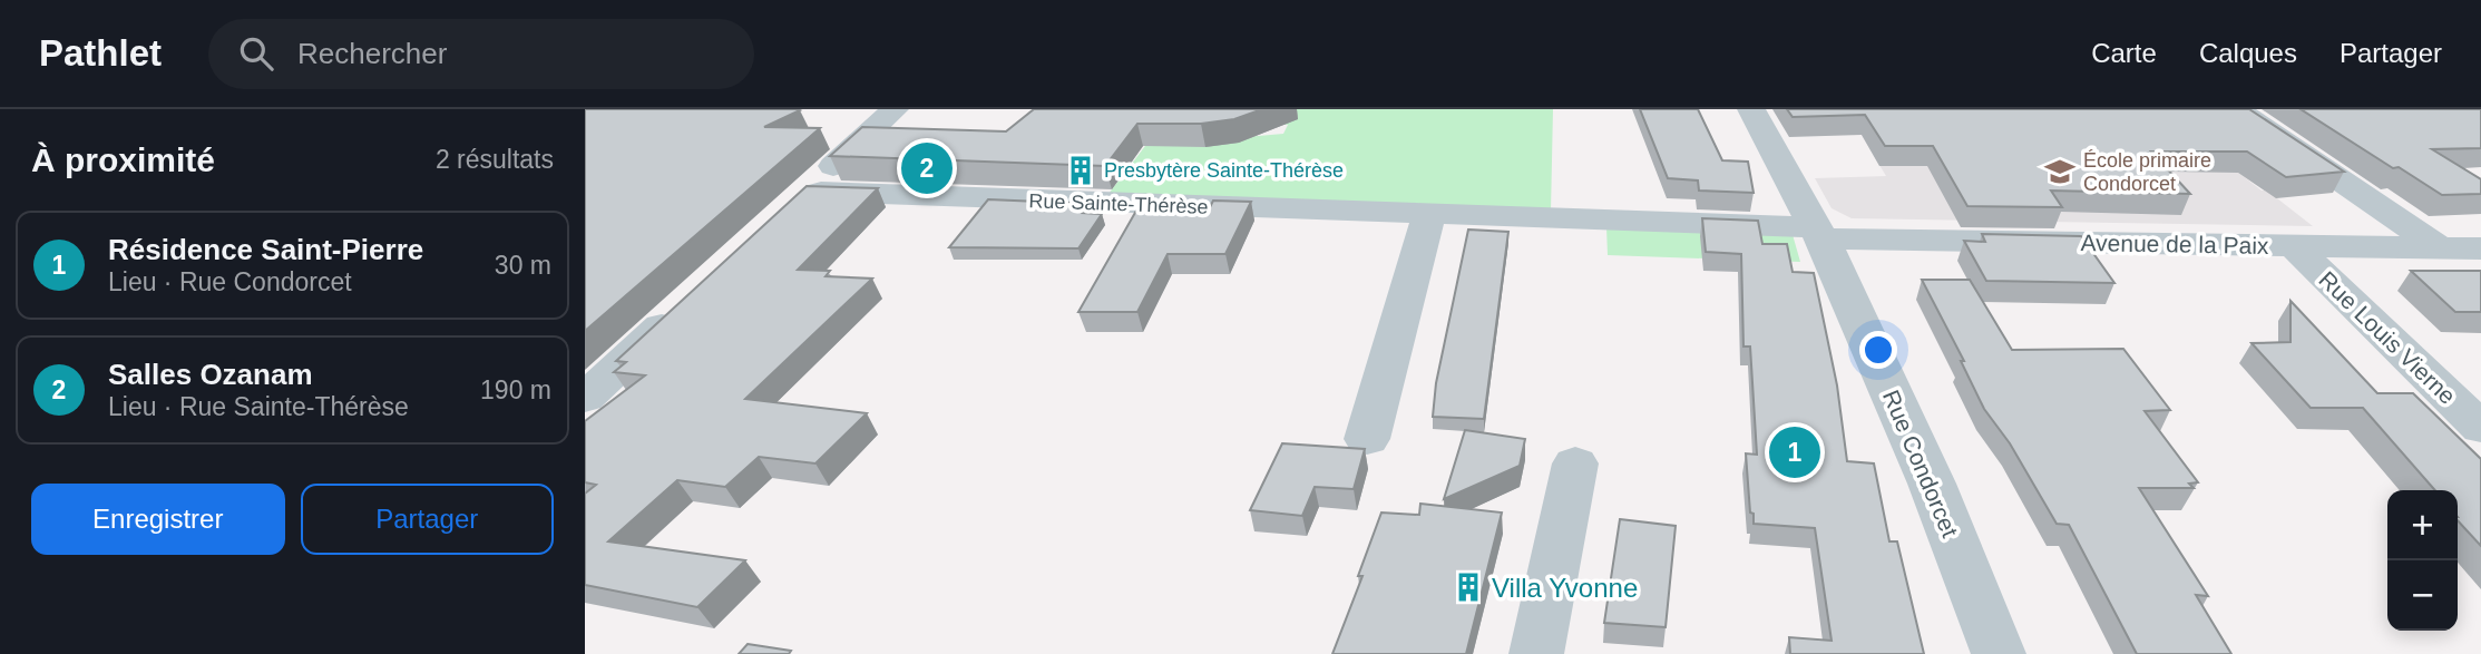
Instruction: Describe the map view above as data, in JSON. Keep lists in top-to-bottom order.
{
  "streets": {
    "street": [
      "Rue Sainte-Thérèse",
      "Avenue de la Paix",
      "Rue Louis Vierne",
      "Rue Condorcet"
    ]
  },
  "crossings": [
    ["Rue Sainte-Thérèse", "Avenue de la Paix"],
    ["Rue Sainte-Thérèse", "Rue Condorcet"],
    ["Avenue de la Paix", "Rue Louis Vierne"],
    ["Avenue de la Paix", "Rue Condorcet"]
  ],
  "places": {
    "building": ["Presbytère Sainte-Thérèse", "Villa Yvonne"],
    "school or university": ["École primaire Condorcet"]
  },
  "page": {
    "header": "Pathlet",
    "search": "Rechercher",
    "nav": ["Carte", "Calques", "Partager"],
    "heading": ["À proximité", "2 résultats"],
    "pins": ["2", "1"],
    "list": [
      {
        "mark": "1",
        "name": "Résidence Saint-Pierre",
        "note": "Lieu · Rue Condorcet",
        "value": "30 m"
      },
      {
        "mark": "2",
        "name": "Salles Ozanam",
        "note": "Lieu · Rue Sainte-Thérèse",
        "value": "190 m"
      }
    ],
    "buttons": ["Enregistrer", "Partager"],
    "map_buttons": ["+", "−"]
  }
}
